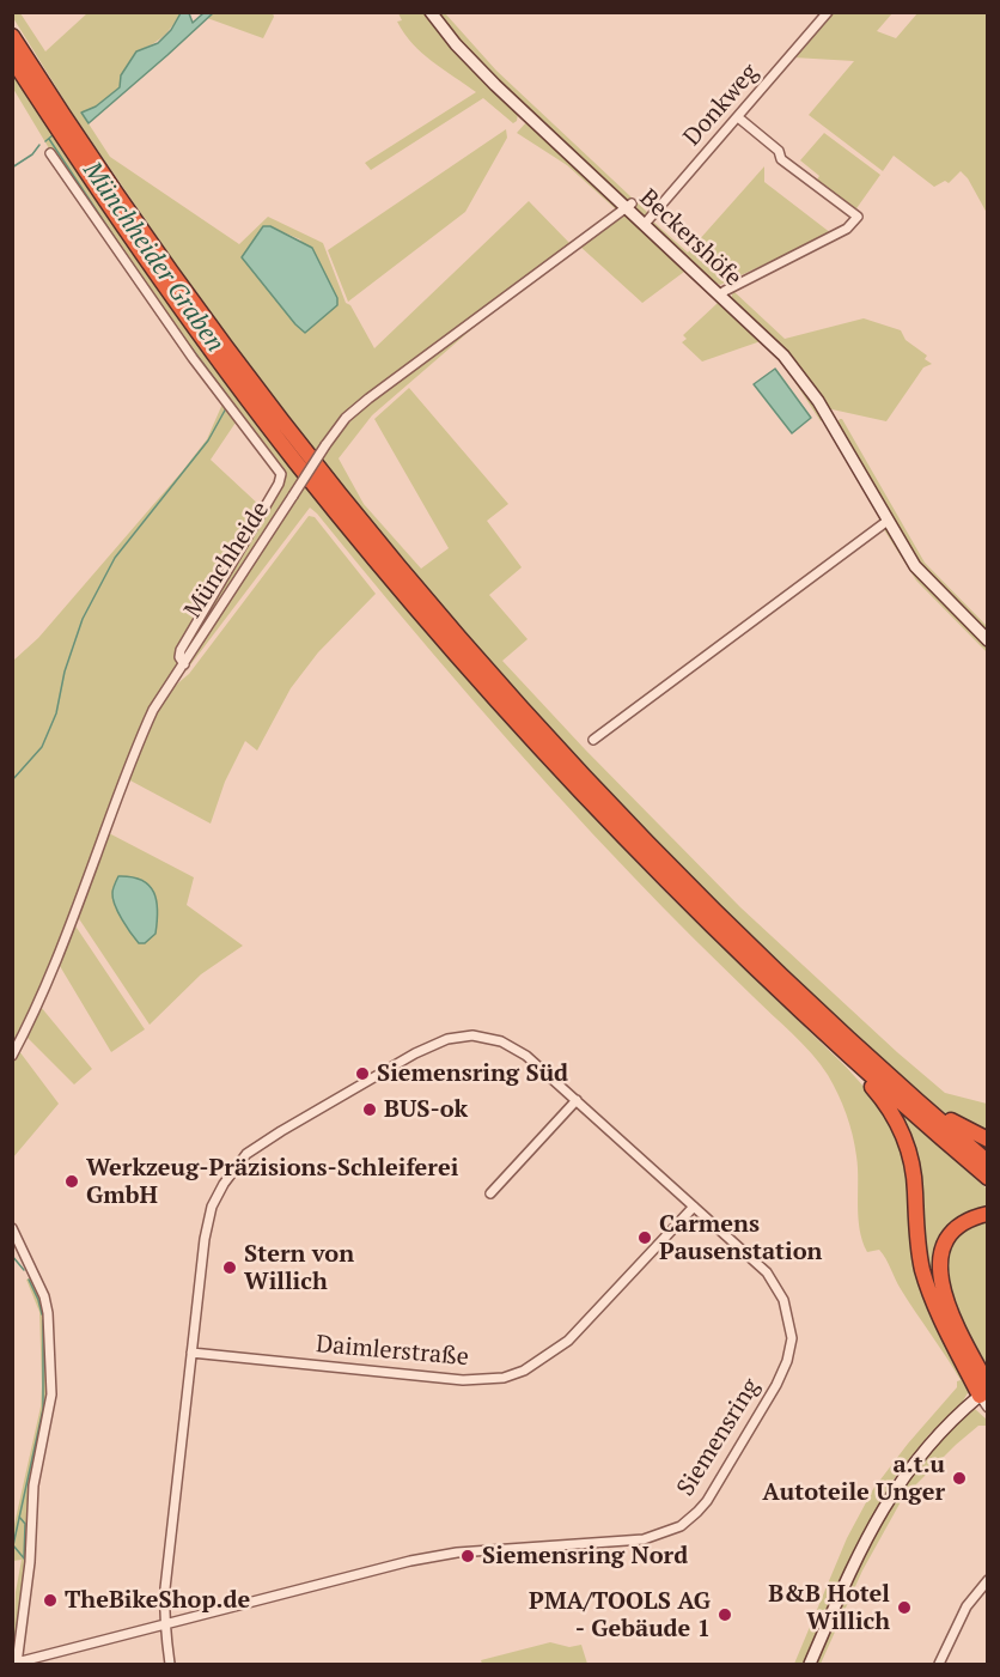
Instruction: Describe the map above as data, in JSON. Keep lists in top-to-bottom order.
{
  "streets": {
    "street": [
      "Donkweg",
      "Beckershöfe",
      "Münchheide",
      "Daimlerstraße",
      "Siemensring"
    ]
  },
  "crossings": [
    ["Donkweg", "Beckershöfe"],
    ["Beckershöfe", "Münchheide"],
    ["Daimlerstraße", "Siemensring"]
  ],
  "water": ["Münchheider Graben"],
  "places": [
    "Siemensring Süd",
    "BUS-ok",
    "Werkzeug-Präzisions-Schleiferei GmbH",
    "Carmens Pausenstation",
    "Stern von Willich",
    "a.t.u Autoteile Unger",
    "Siemensring Nord",
    "TheBikeShop.de",
    "B&B Hotel Willich",
    "PMA/TOOLS AG - Gebäude 1"
  ]
}
